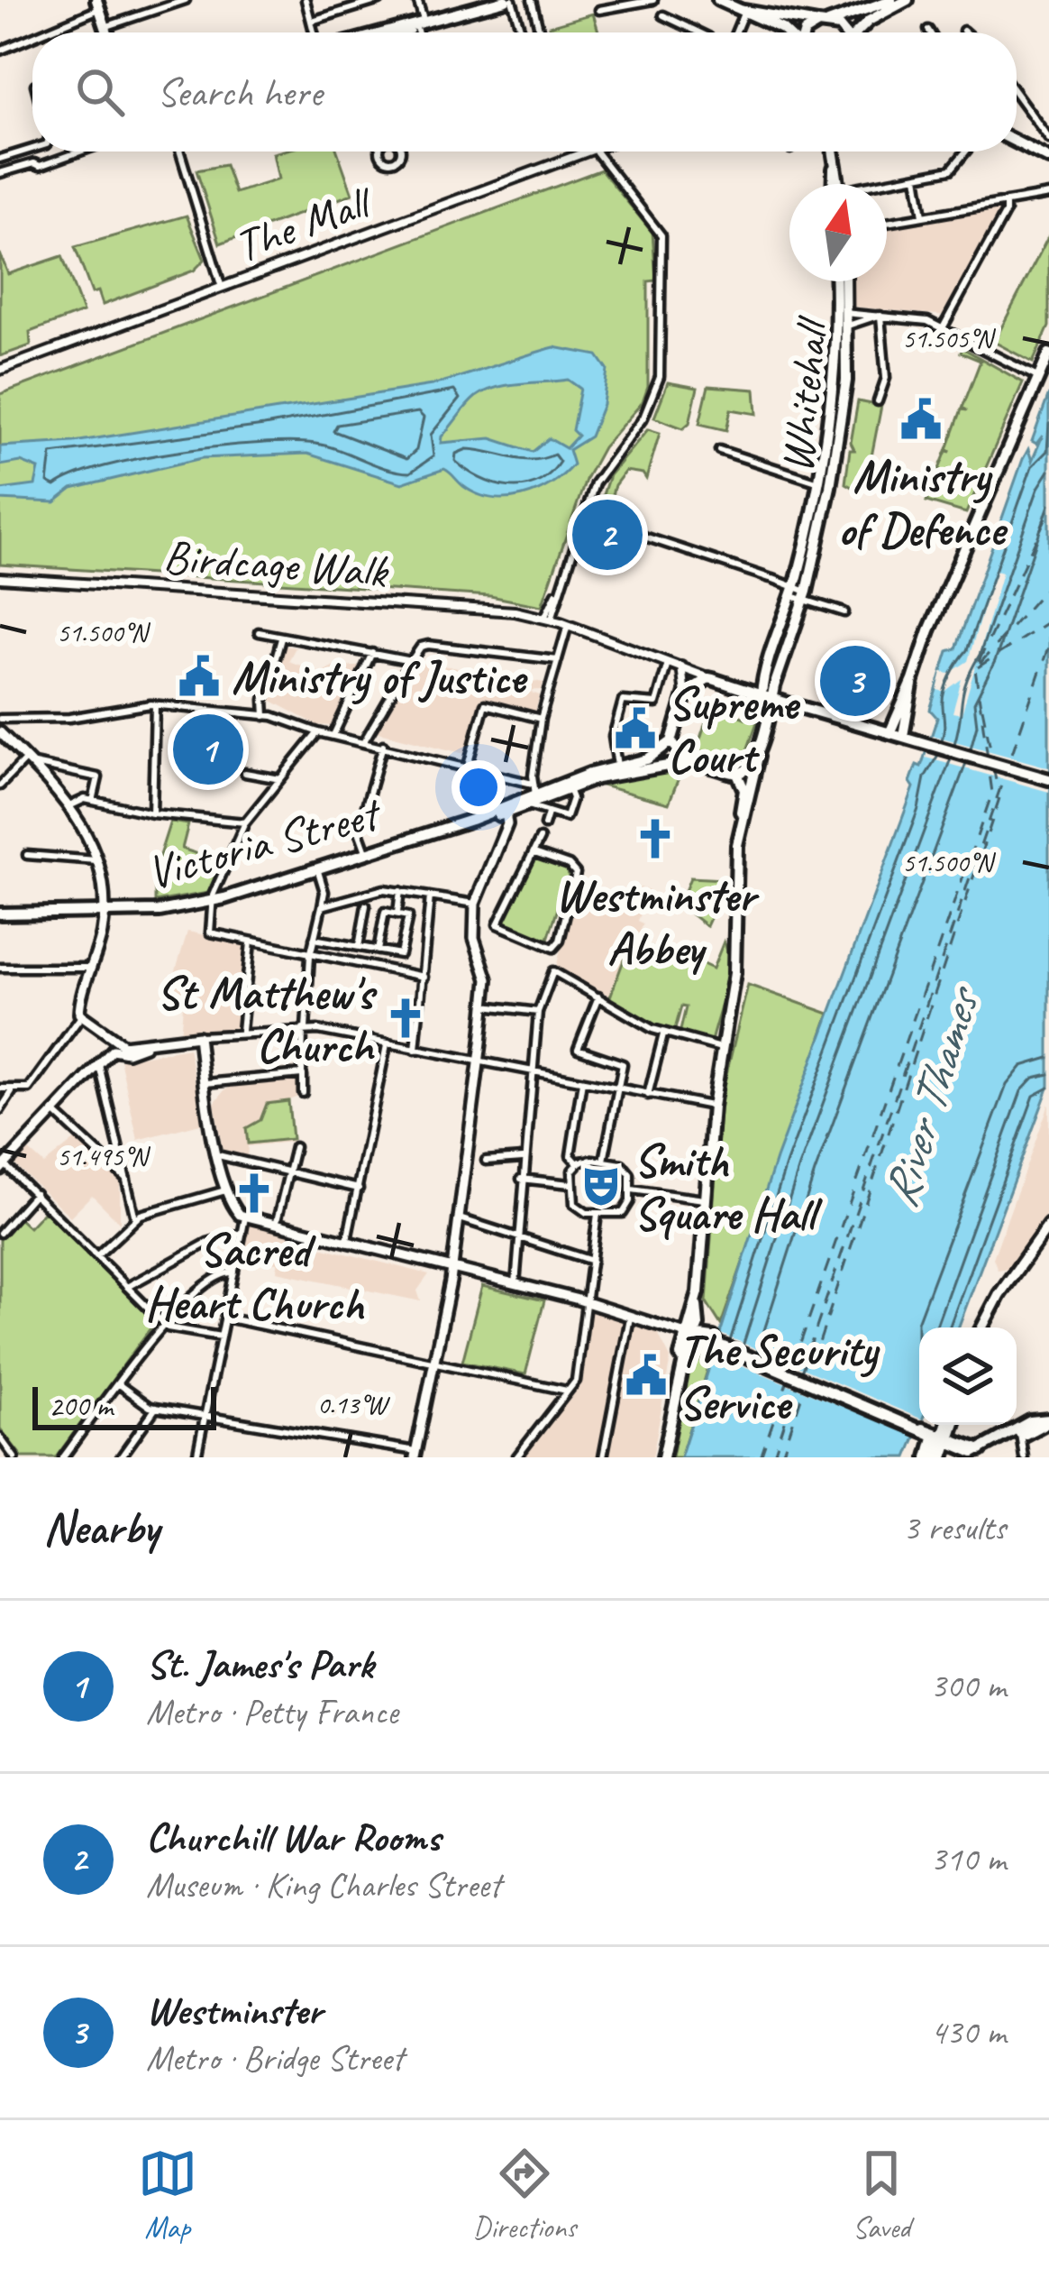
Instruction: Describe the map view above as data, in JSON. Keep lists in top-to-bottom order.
{
  "streets": {
    "main road": ["Whitehall", "Victoria Street"],
    "street": ["The Mall", "Birdcage Walk"]
  },
  "water": ["River Thames"],
  "places": {
    "public building": [
      "Ministry of Defence",
      "Ministry of Justice",
      "Supreme Court",
      "The Security Service"
    ],
    "church": ["Westminster Abbey", "St Matthew's Church", "Sacred Heart Church"],
    "theatre": ["Smith Square Hall"]
  },
  "scale_bar": "200 m",
  "north": "top",
  "page": {
    "search": "Search here",
    "pins": ["2", "3", "1"],
    "scale": "200 m",
    "heading": ["Nearby", "3 results"],
    "list": [
      {
        "mark": "1",
        "name": "St. James's Park",
        "note": "Metro · Petty France",
        "value": "300 m"
      },
      {
        "mark": "2",
        "name": "Churchill War Rooms",
        "note": "Museum · King Charles Street",
        "value": "310 m"
      },
      {
        "mark": "3",
        "name": "Westminster",
        "note": "Metro · Bridge Street",
        "value": "430 m"
      }
    ],
    "nav": ["Map", "Directions", "Saved"]
  },
  "coordinates": [
    "51.505°N",
    "51.500°N",
    "51.495°N",
    "0.13°W"
  ]
}
